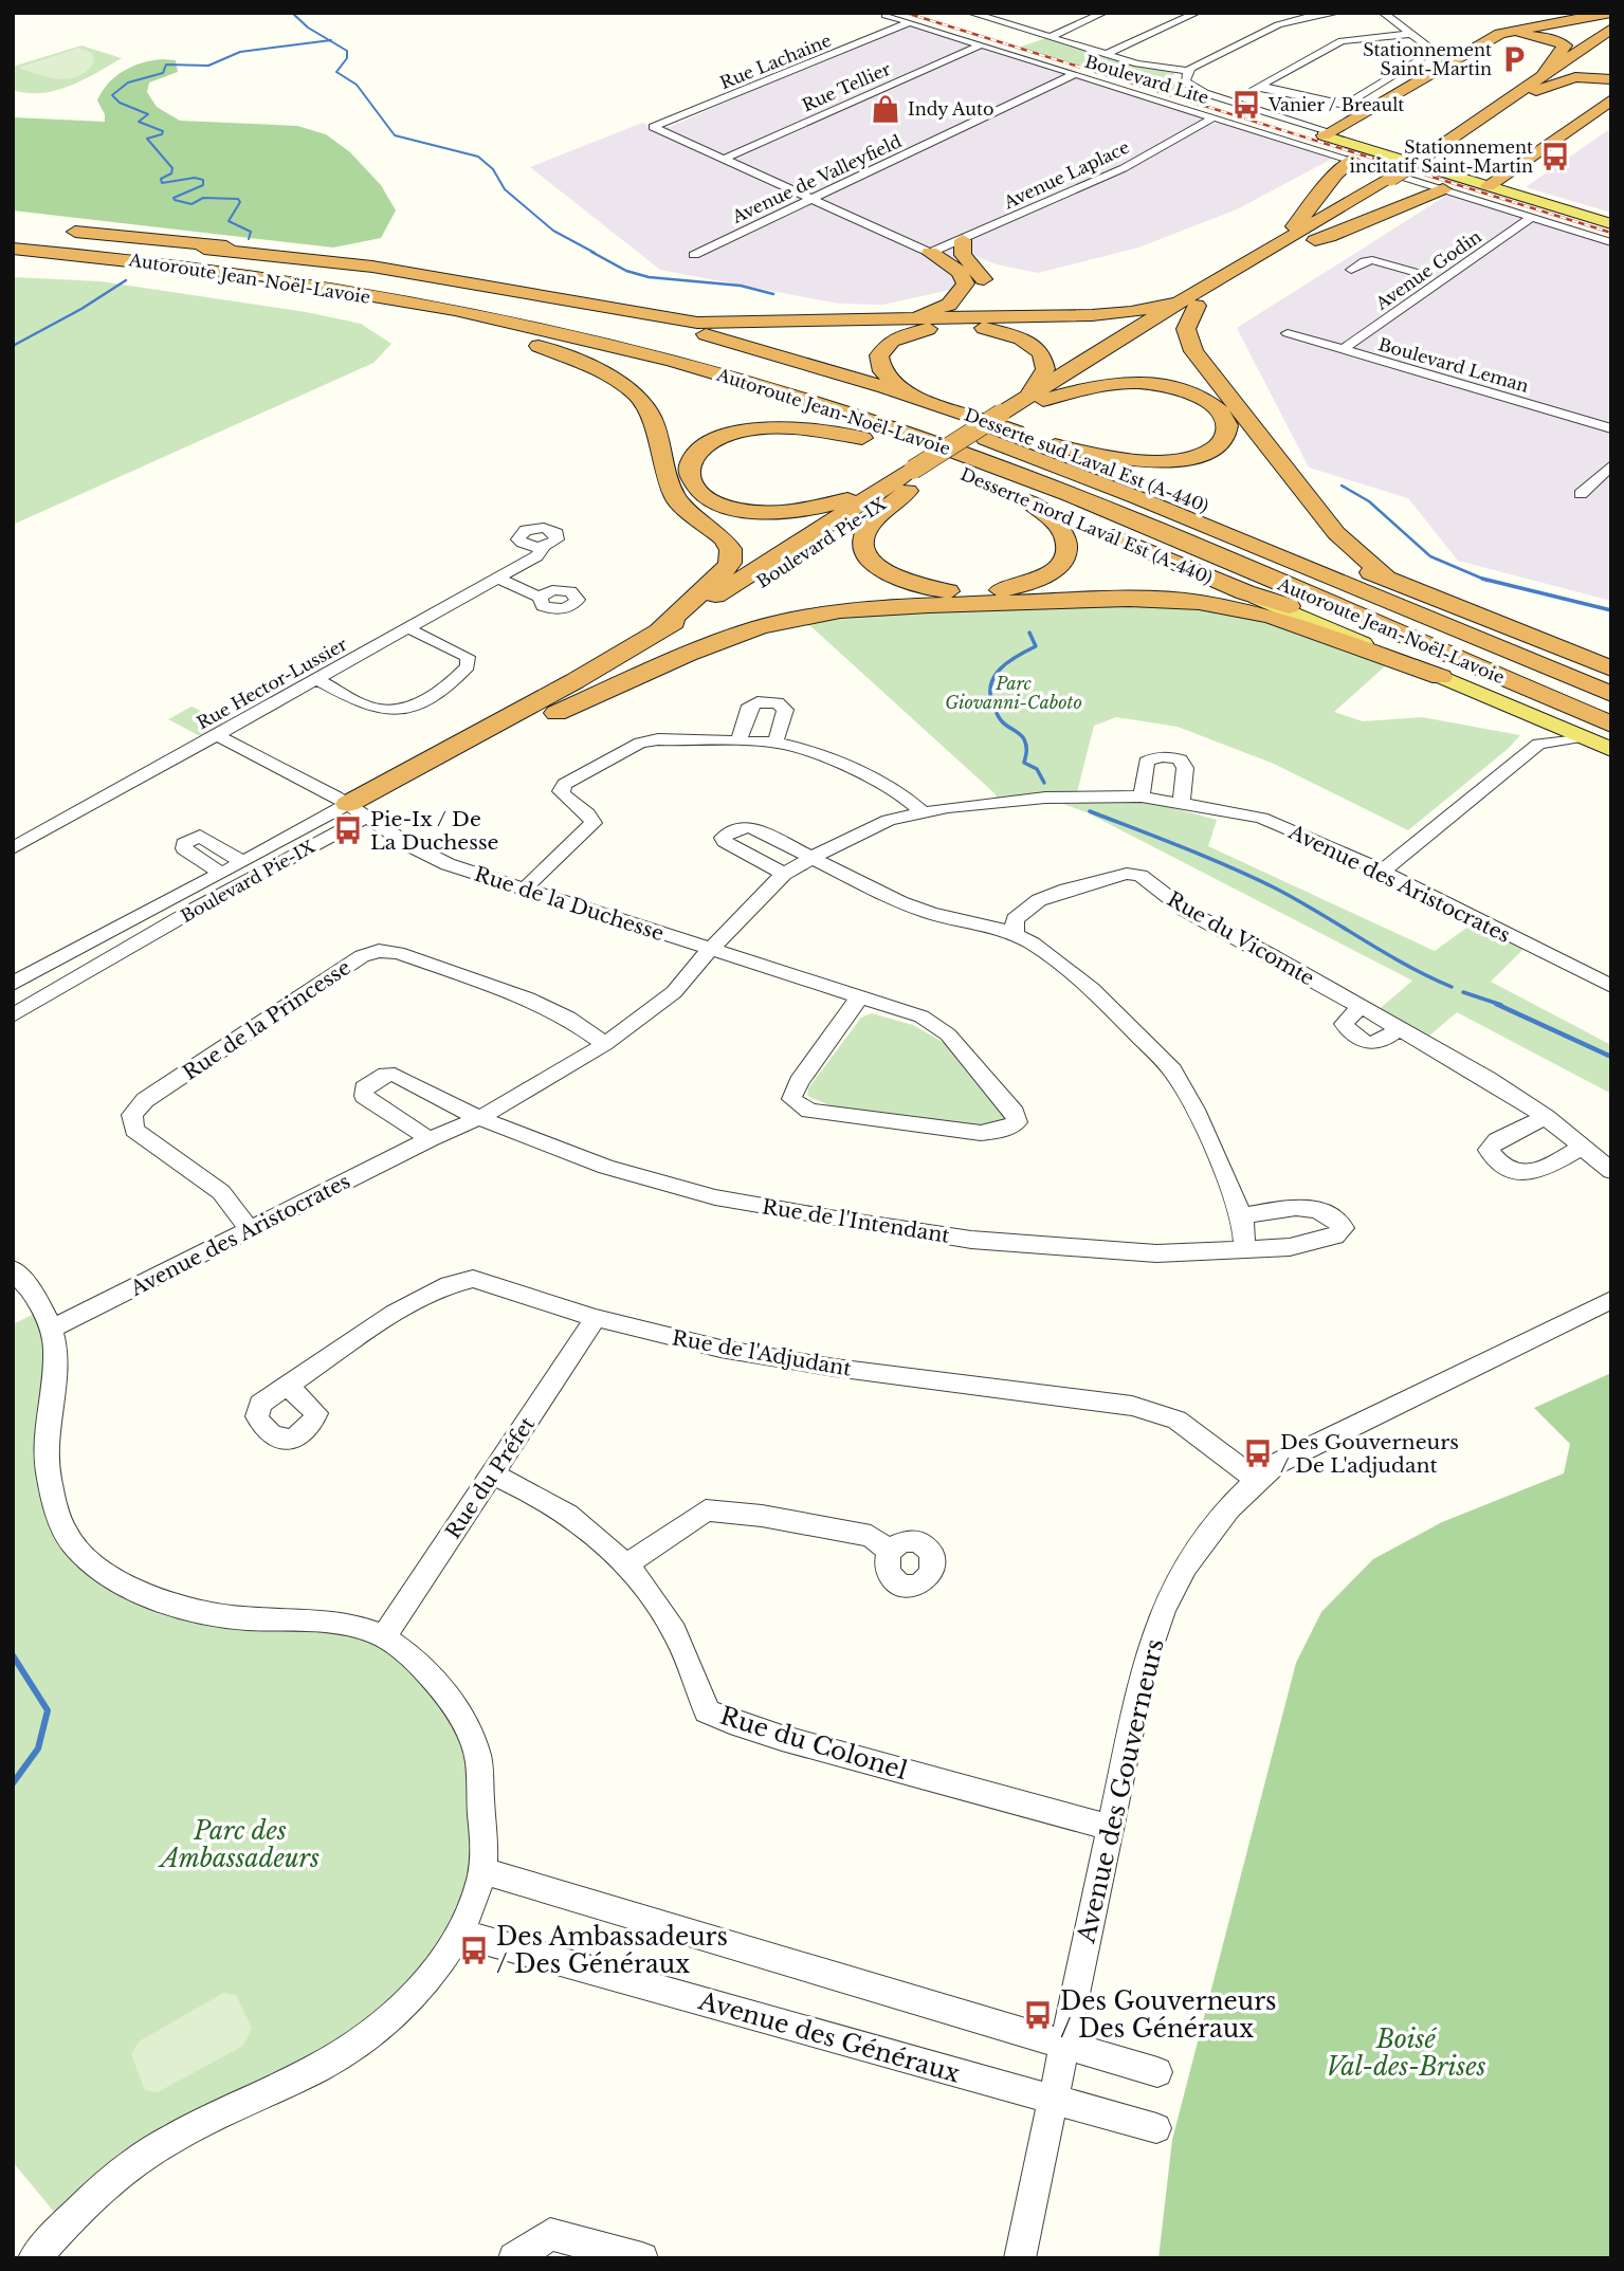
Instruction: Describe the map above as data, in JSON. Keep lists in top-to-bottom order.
{
  "streets": {
    "highway": [
      "Autoroute Jean-Noël-Lavoie",
      "Desserte sud Laval Est (A-440)",
      "Desserte nord Laval Est (A-440)",
      "Boulevard Pie-IX"
    ],
    "street": [
      "Rue Lachaine",
      "Boulevard Lite",
      "Rue Tellier",
      "Avenue Laplace",
      "Avenue de Valleyfield",
      "Avenue Godin",
      "Boulevard Leman",
      "Rue Hector-Lussier",
      "Avenue des Aristocrates",
      "Rue de la Duchesse",
      "Rue du Vicomte",
      "Rue de la Princesse",
      "Rue de l'Intendant",
      "Rue de l'Adjudant",
      "Rue du Préfet",
      "Rue du Colonel",
      "Avenue des Gouverneurs",
      "Avenue des Généraux"
    ]
  },
  "crossings": [
    ["Rue Lachaine", "Boulevard Lite"],
    ["Rue Lachaine", "Rue Tellier"],
    ["Boulevard Lite", "Rue Tellier"],
    ["Boulevard Lite", "Avenue Laplace"],
    ["Boulevard Lite", "Avenue de Valleyfield"],
    ["Boulevard Lite", "Avenue Godin"],
    ["Avenue Godin", "Boulevard Leman"],
    ["Autoroute Jean-Noël-Lavoie", "Desserte nord Laval Est (A-440)"],
    ["Boulevard Pie-IX", "Rue de la Duchesse"],
    ["Rue Hector-Lussier", "Rue de la Duchesse"],
    ["Avenue des Aristocrates", "Rue de la Duchesse"],
    ["Avenue des Aristocrates", "Rue de la Princesse"],
    ["Avenue des Aristocrates", "Rue de l'Intendant"],
    ["Rue de l'Adjudant", "Rue du Préfet"],
    ["Rue de l'Adjudant", "Avenue des Gouverneurs"],
    ["Rue du Préfet", "Rue du Colonel"],
    ["Rue du Colonel", "Avenue des Gouverneurs"],
    ["Avenue des Gouverneurs", "Avenue des Généraux"]
  ],
  "parks": ["Parc Giovanni-Caboto", "Parc des Ambassadeurs", "Boisé Val-des-Brises"],
  "places": {
    "parking": ["Stationnement Saint-Martin"],
    "bus stop": [
      "Vanier / Breault",
      "Stationnement incitatif Saint-Martin",
      "Pie-Ix / De La Duchesse",
      "Des Gouverneurs / De L'adjudant",
      "Des Ambassadeurs / Des Généraux",
      "Des Gouverneurs / Des Généraux"
    ],
    "shop": ["Indy Auto"]
  }
}
